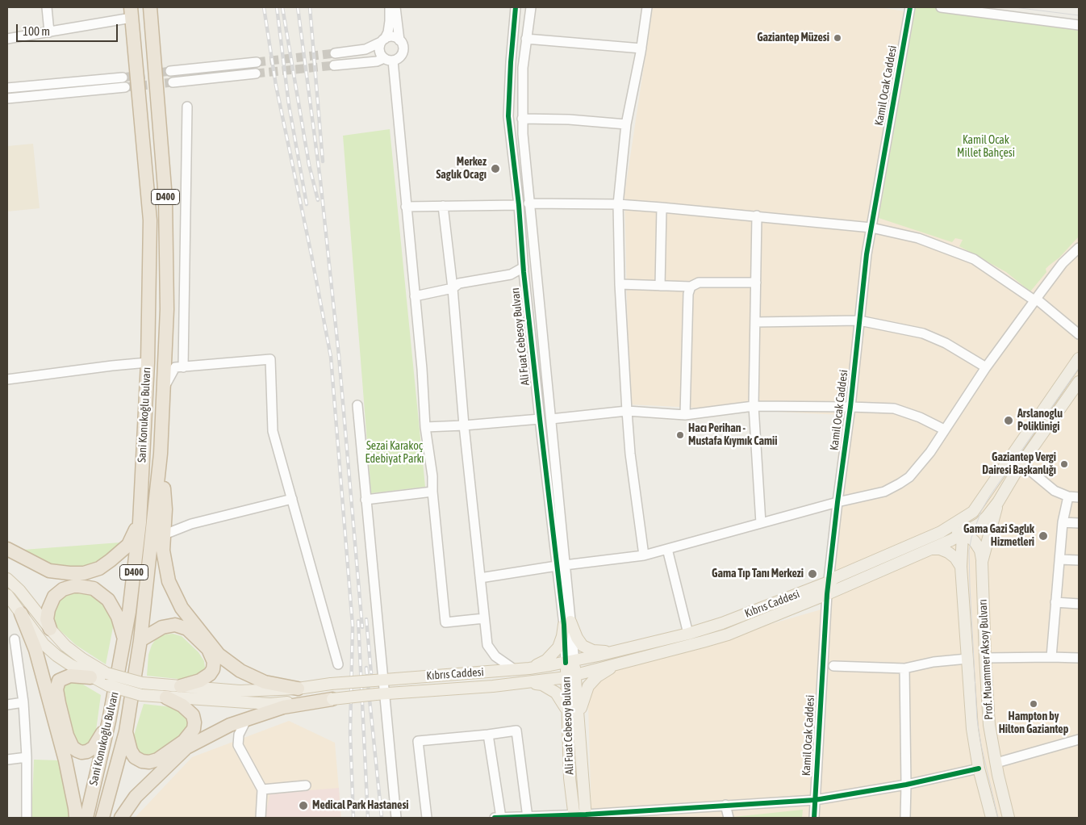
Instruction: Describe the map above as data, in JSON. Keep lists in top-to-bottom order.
{
  "streets": {
    "highway": ["D400", "Sani Konukoğlu Bulvarı"],
    "main road": ["Ali Fuat Cebesoy Bulvarı", "Kıbrıs Caddesi", "Prof. Muammer Aksoy Bulvarı"],
    "street": ["Kamil Ocak Caddesi"]
  },
  "crossings": [
    ["Kamil Ocak Caddesi", "Kıbrıs Caddesi"],
    ["Ali Fuat Cebesoy Bulvarı", "Kıbrıs Caddesi"],
    ["Kıbrıs Caddesi", "Prof. Muammer Aksoy Bulvarı"]
  ],
  "parks": ["Kamil Ocak Millet Bahçesi", "Sezai Karakoç Edebiyat Parkı"],
  "places": [
    "Gaziantep Müzesi",
    "Merkez Saglık Ocagı",
    "Arslanoglu Poliklinigi",
    "Hacı Perihan - Mustafa Kıymık Camii",
    "Gaziantep Vergi Dairesi Başkanlığı",
    "Gama Gazi Saglık Hizmetleri",
    "Gama Tıp Tanı Merkezi",
    "Hampton by Hilton Gaziantep",
    "Medical Park Hastanesi"
  ],
  "scale_bar": "100 m"
}
